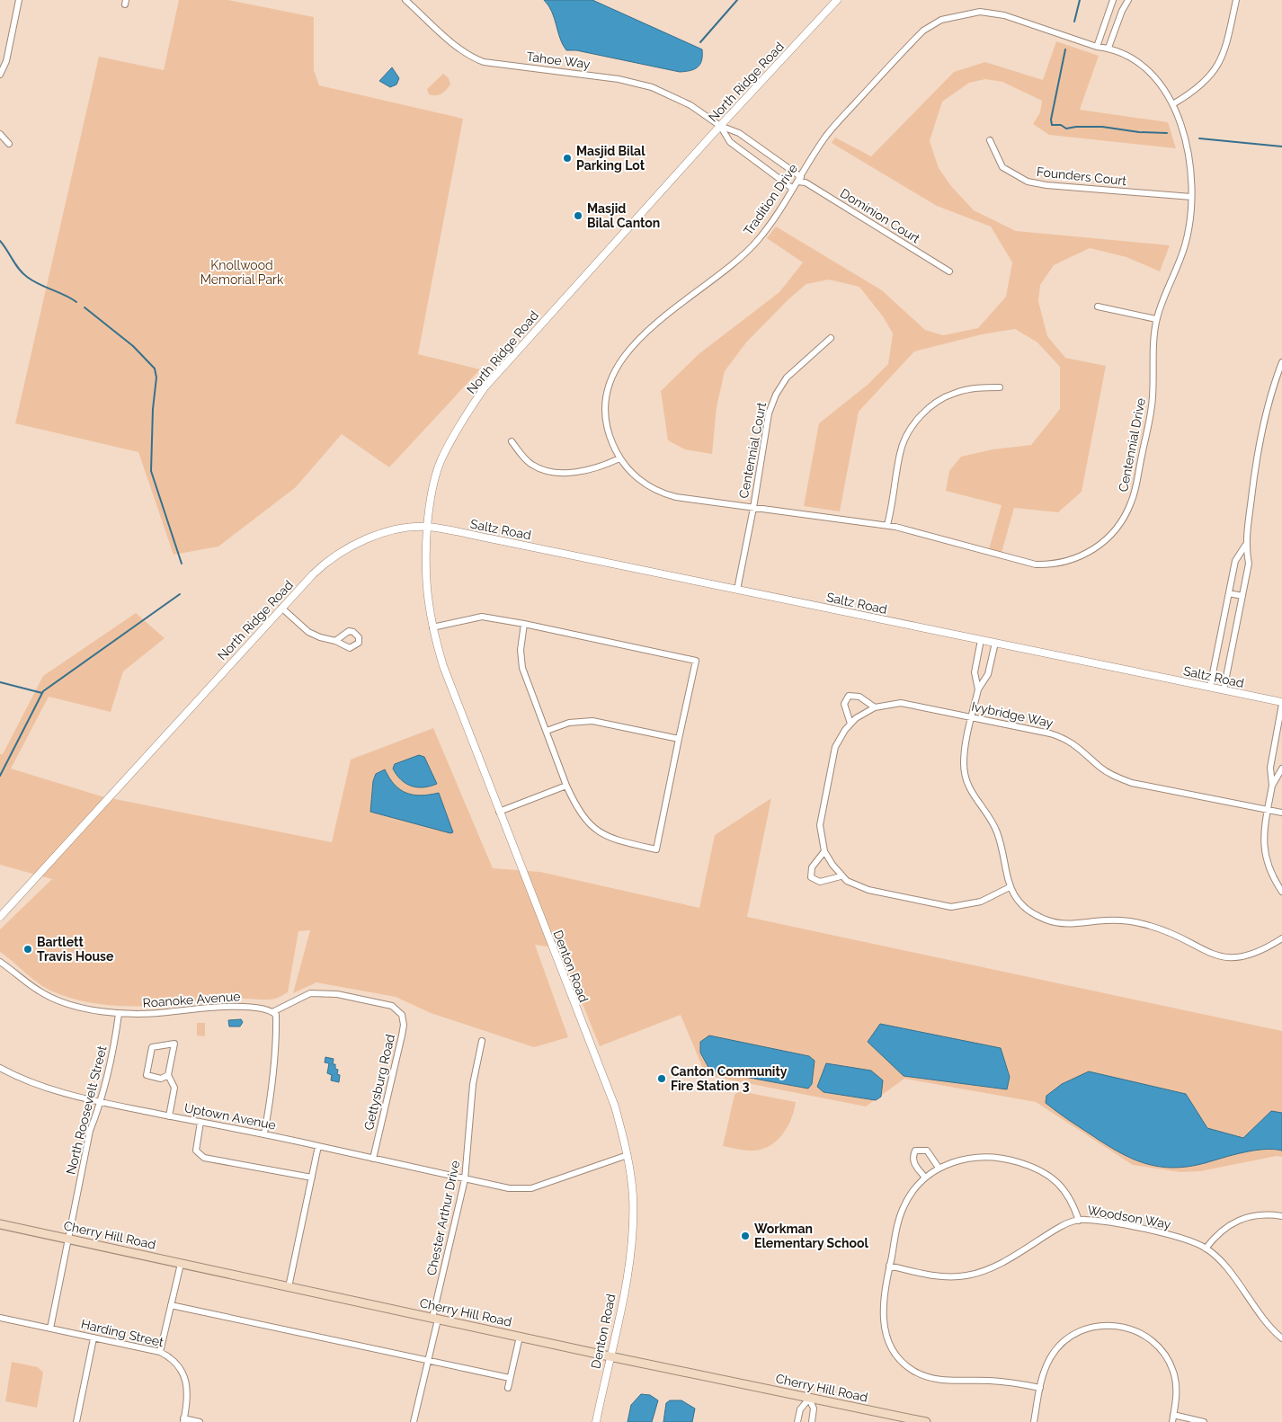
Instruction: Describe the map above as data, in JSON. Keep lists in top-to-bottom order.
{
  "streets": {
    "main road": ["Cherry Hill Road"],
    "street": [
      "Tahoe Way",
      "North Ridge Road",
      "Founders Court",
      "Tradition Drive",
      "Dominion Court",
      "Centennial Drive",
      "Centennial Court",
      "Saltz Road",
      "Ivybridge Way",
      "Denton Road",
      "Roanoke Avenue",
      "Gettysburg Road",
      "North Roosevelt Street",
      "Uptown Avenue",
      "Woodson Way",
      "Chester Arthur Drive",
      "Harding Street"
    ]
  },
  "crossings": [
    ["Tahoe Way", "North Ridge Road"],
    ["Tahoe Way", "Dominion Court"],
    ["North Ridge Road", "Dominion Court"],
    ["North Ridge Road", "Saltz Road"],
    ["North Ridge Road", "Denton Road"],
    ["Founders Court", "Centennial Drive"],
    ["Tradition Drive", "Dominion Court"],
    ["Tradition Drive", "Centennial Drive"],
    ["Tradition Drive", "Centennial Court"],
    ["Centennial Drive", "Centennial Court"],
    ["Centennial Court", "Saltz Road"],
    ["Saltz Road", "Denton Road"],
    ["Denton Road", "Uptown Avenue"],
    ["Denton Road", "Cherry Hill Road"],
    ["Roanoke Avenue", "Gettysburg Road"],
    ["Roanoke Avenue", "North Roosevelt Street"],
    ["Gettysburg Road", "Uptown Avenue"],
    ["North Roosevelt Street", "Uptown Avenue"],
    ["North Roosevelt Street", "Cherry Hill Road"],
    ["North Roosevelt Street", "Harding Street"],
    ["Uptown Avenue", "Chester Arthur Drive"],
    ["Chester Arthur Drive", "Cherry Hill Road"]
  ],
  "parks": ["Knollwood Memorial Park"],
  "places": [
    "Masjid Bilal Parking Lot",
    "Masjid Bilal Canton",
    "Bartlett Travis House",
    "Canton Community Fire Station 3",
    "Workman Elementary School"
  ]
}
